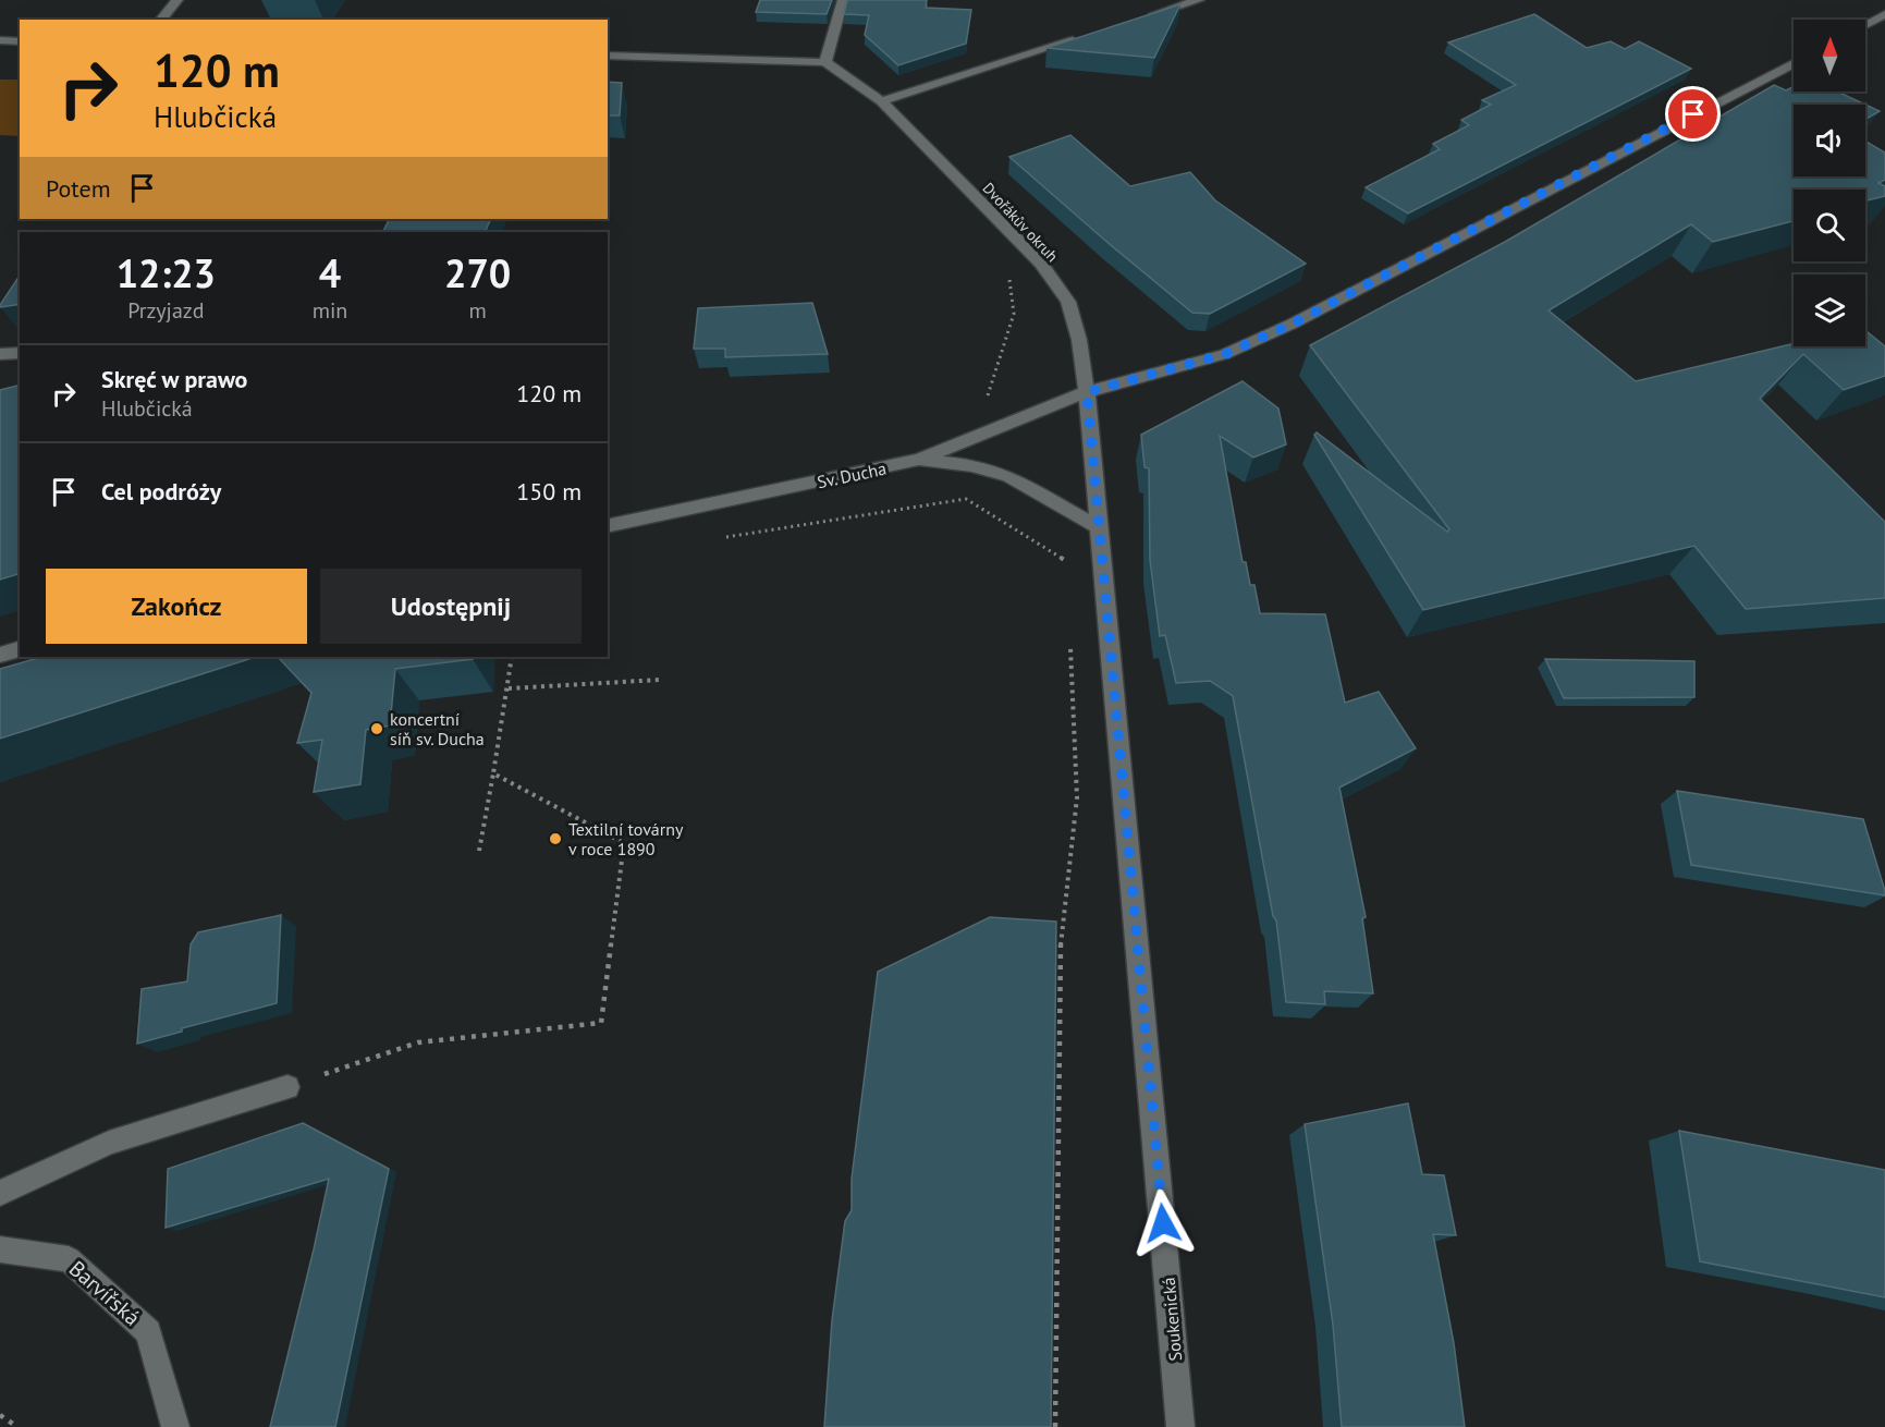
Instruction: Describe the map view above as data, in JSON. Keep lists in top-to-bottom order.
{
  "streets": {
    "street": [
      "Dvořákův okruh",
      "Sv. Ducha",
      "Barvířská",
      "Soukenická"
    ]
  },
  "crossings": [
    ["Dvořákův okruh", "Sv. Ducha"],
    ["Dvořákův okruh", "Soukenická"],
    ["Sv. Ducha", "Soukenická"]
  ],
  "places": ["koncertní síň sv. Ducha", "Textilní továrny v roce 1890"],
  "north": "top",
  "page": {
    "turn": ["120 m", "Hlubčická"],
    "then": "Potem",
    "eta": [
      "12:23",
      "Przyjazd",
      "4",
      "min",
      "270",
      "m"
    ],
    "list": [
      {
        "name": "Skręć w prawo",
        "note": "Hlubčická",
        "value": "120 m"
      },
      {
        "name": "Cel podróży",
        "value": "150 m"
      }
    ],
    "buttons": ["Zakończ", "Udostępnij"]
  }
}
